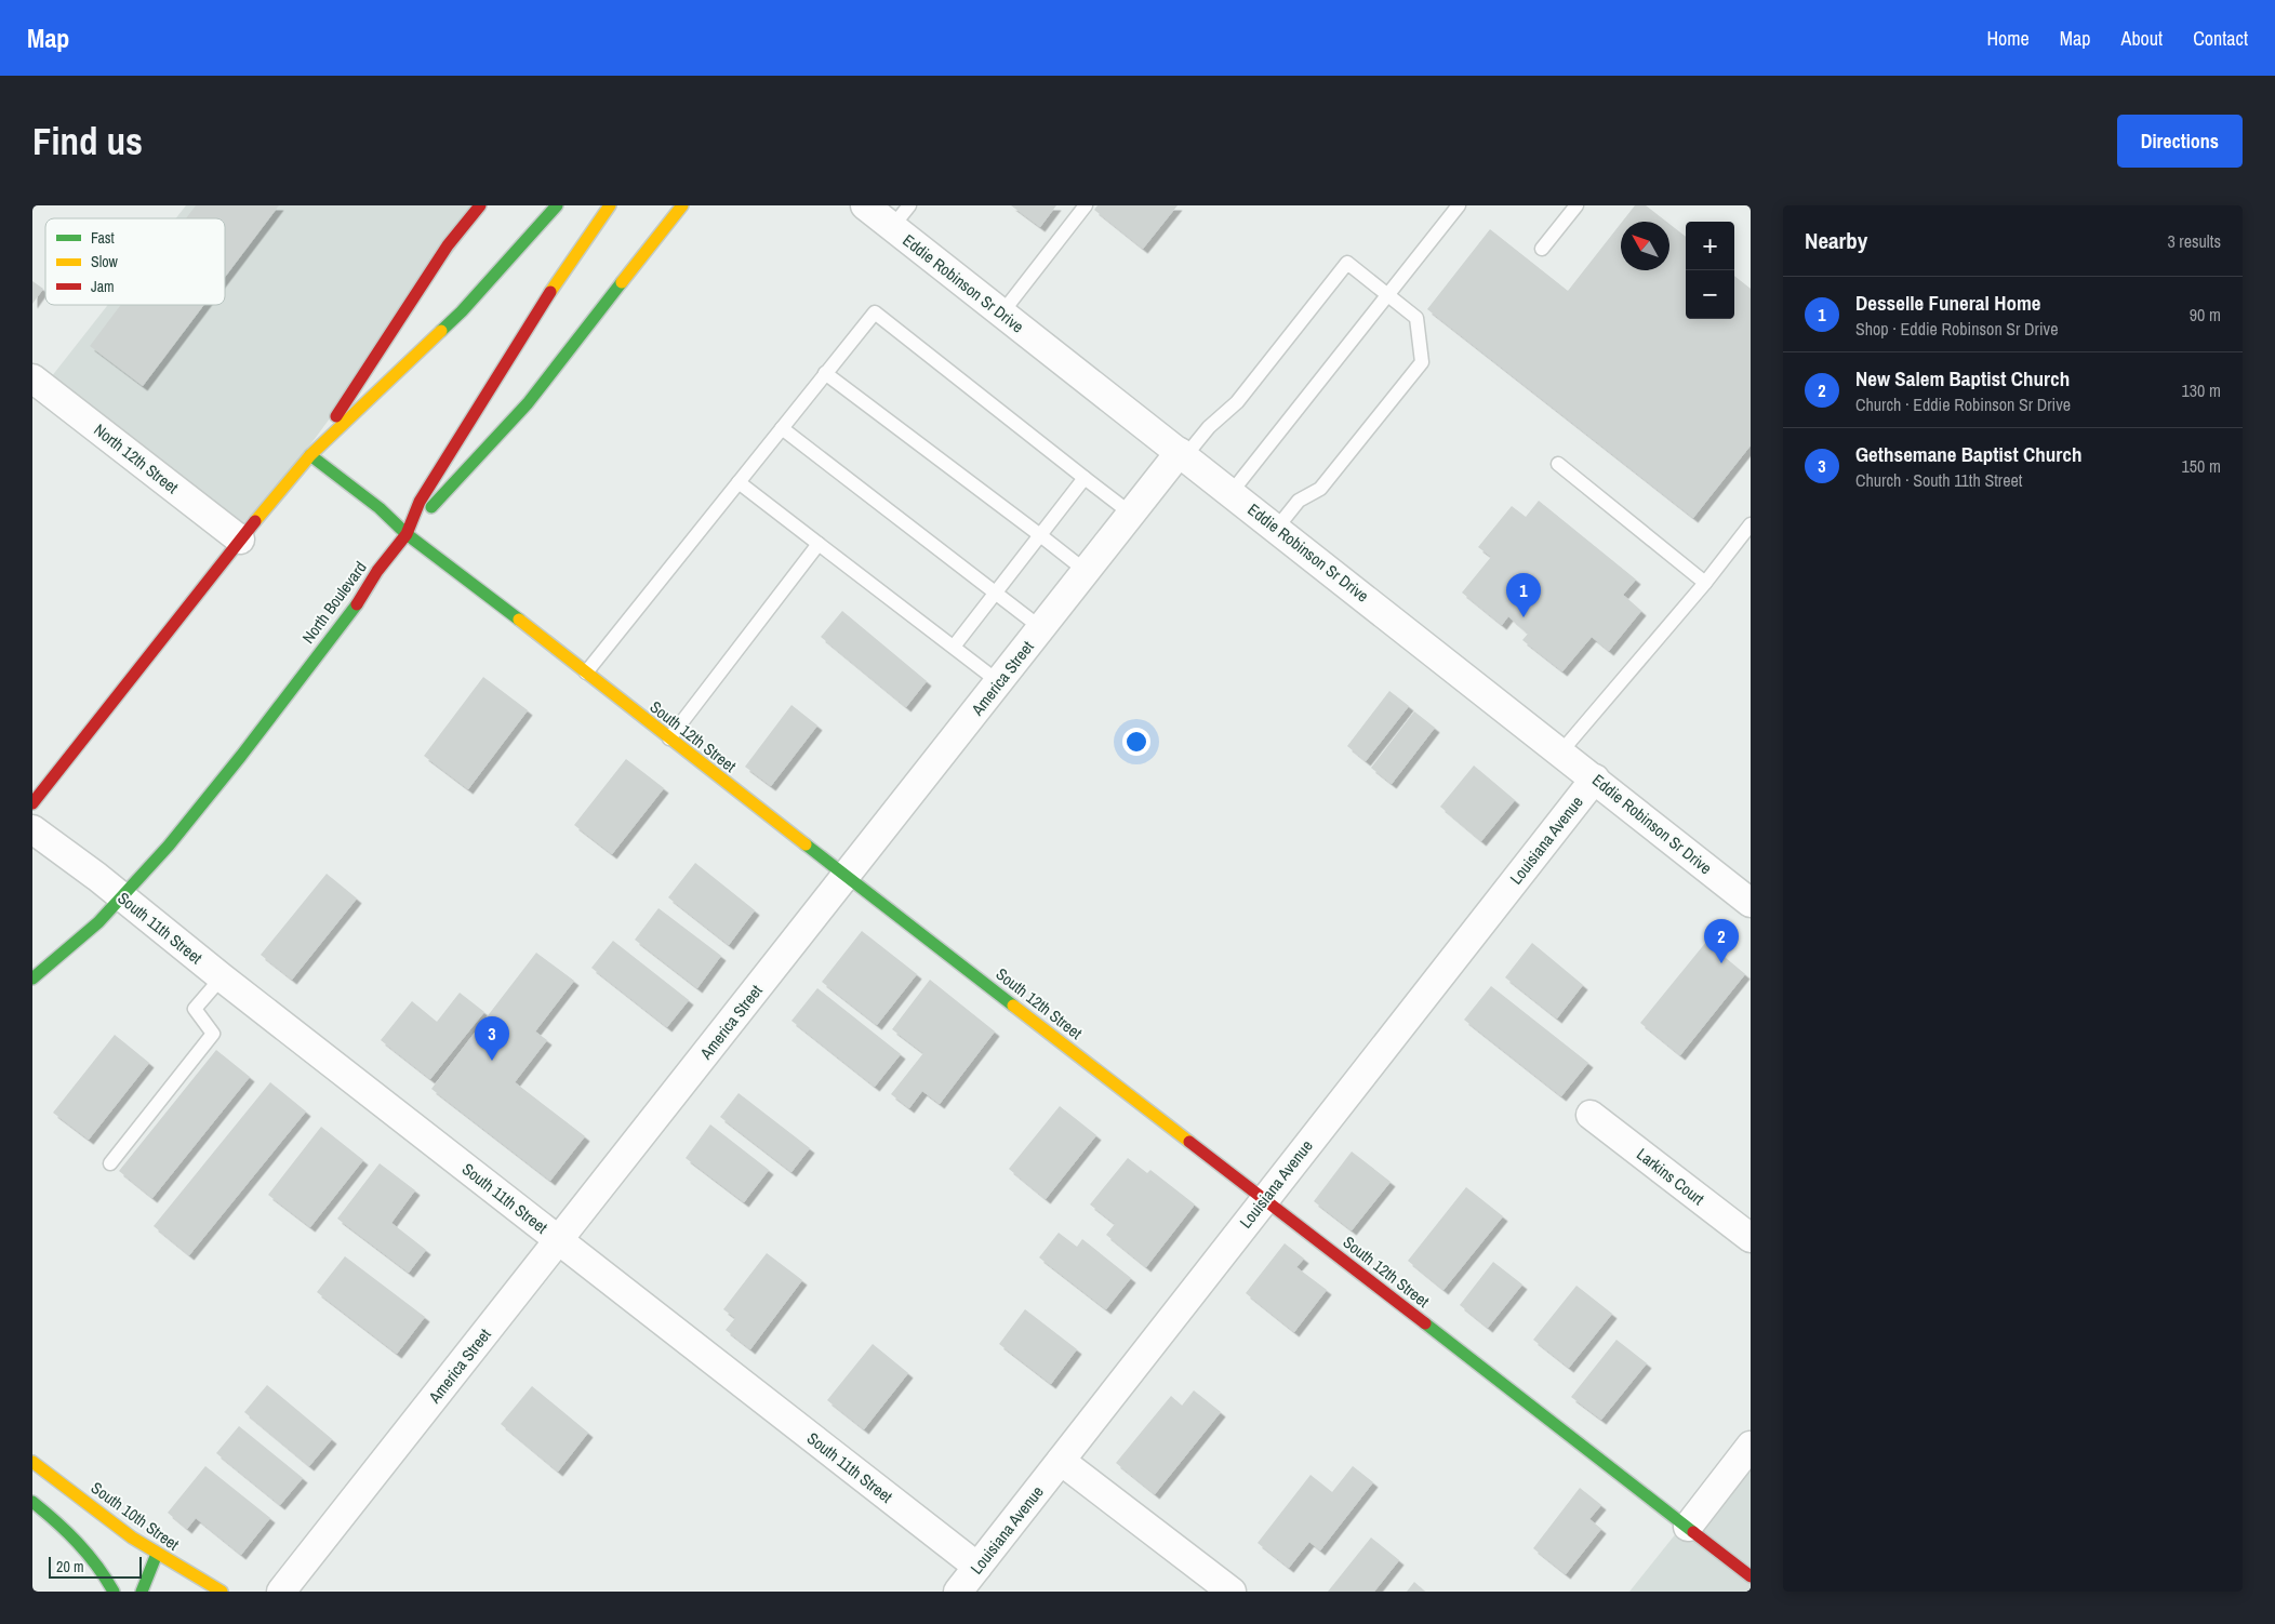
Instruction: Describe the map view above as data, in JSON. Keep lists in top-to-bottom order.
{
  "streets": {
    "street": [
      "Eddie Robinson Sr Drive",
      "North 12th Street",
      "North Boulevard",
      "America Street",
      "South 12th Street",
      "Louisiana Avenue",
      "South 11th Street",
      "Larkins Court",
      "South 10th Street"
    ]
  },
  "crossings": [
    ["Eddie Robinson Sr Drive", "America Street"],
    ["Eddie Robinson Sr Drive", "Louisiana Avenue"],
    ["North Boulevard", "South 12th Street"],
    ["North Boulevard", "South 11th Street"],
    ["America Street", "South 12th Street"],
    ["America Street", "South 11th Street"],
    ["South 12th Street", "Louisiana Avenue"],
    ["Louisiana Avenue", "South 11th Street"]
  ],
  "legend": ["Fast", "Slow", "Jam"],
  "scale_bar": "20 m",
  "north": "top left",
  "page": {
    "header": "Map",
    "nav": [
      "Home",
      "Map",
      "About",
      "Contact"
    ],
    "buttons": "Directions",
    "title": "Find us",
    "heading": ["Nearby", "3 results"],
    "map_buttons": ["+", "−"],
    "list": [
      {
        "mark": "1",
        "name": "Desselle Funeral Home",
        "note": "Shop · Eddie Robinson Sr Drive",
        "value": "90 m"
      },
      {
        "mark": "2",
        "name": "New Salem Baptist Church",
        "note": "Church · Eddie Robinson Sr Drive",
        "value": "130 m"
      },
      {
        "mark": "3",
        "name": "Gethsemane Baptist Church",
        "note": "Church · South 11th Street",
        "value": "150 m"
      }
    ],
    "pins": ["1", "2", "3"],
    "scale": "20 m"
  }
}
